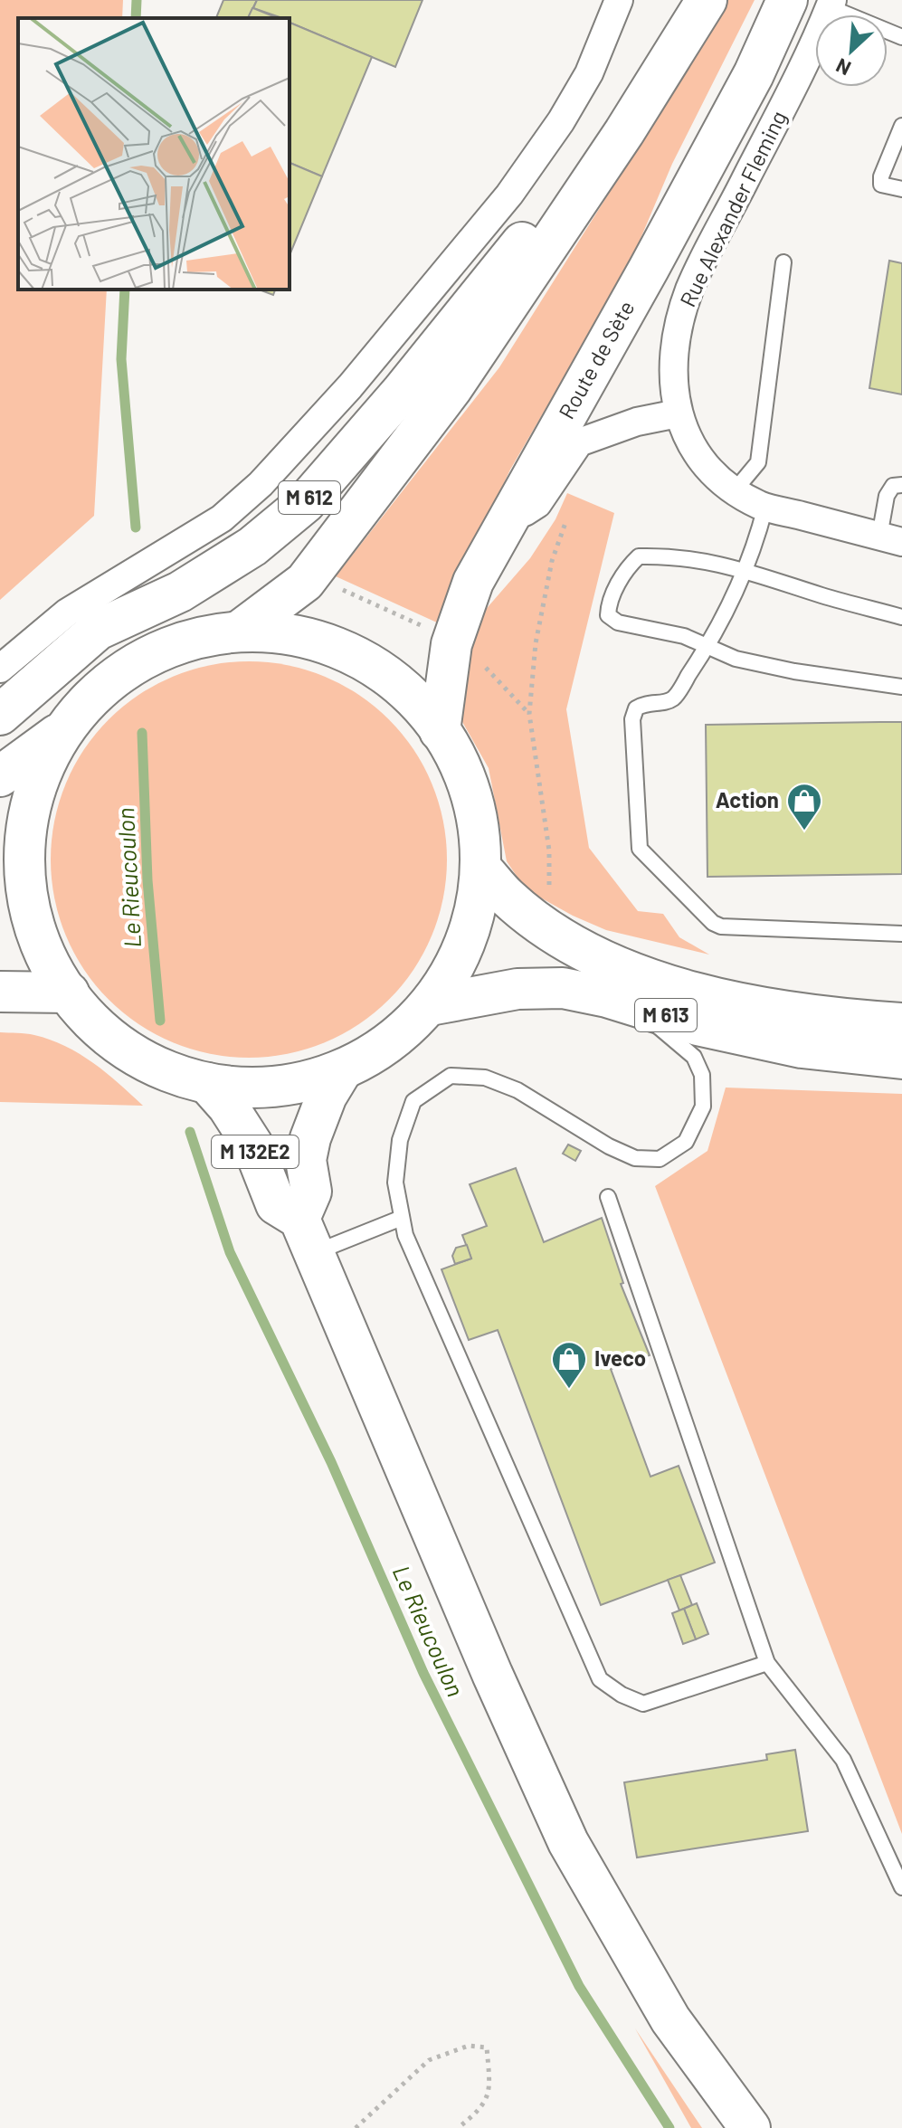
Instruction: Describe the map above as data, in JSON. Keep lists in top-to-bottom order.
{
  "streets": {
    "main road": [
      "Route de Sète",
      "M 612",
      "M 613",
      "M 132E2"
    ],
    "street": ["Rue Alexander Fleming"]
  },
  "water": ["Le Rieucoulon"],
  "places": {
    "shop": ["Action", "Iveco"]
  },
  "north": "bottom left"
}
